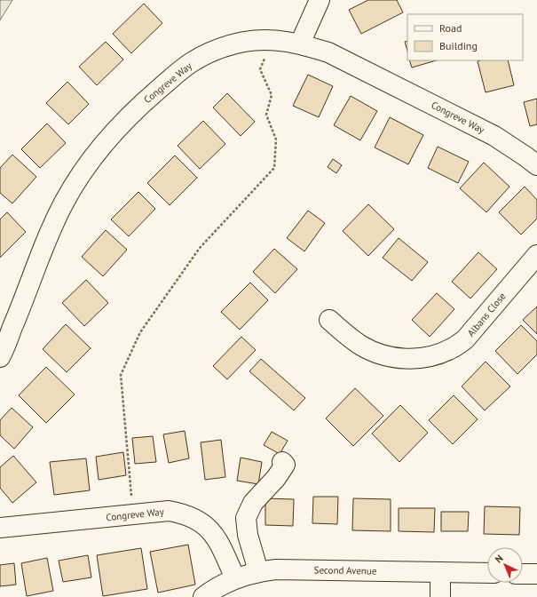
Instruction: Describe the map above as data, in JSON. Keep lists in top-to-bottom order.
{
  "streets": {
    "street": ["Congreve Way", "Albans Close", "Second Avenue"]
  },
  "crossings": [
    ["Congreve Way", "Second Avenue"]
  ],
  "legend": ["Road", "Building"],
  "north": "top left"
}
